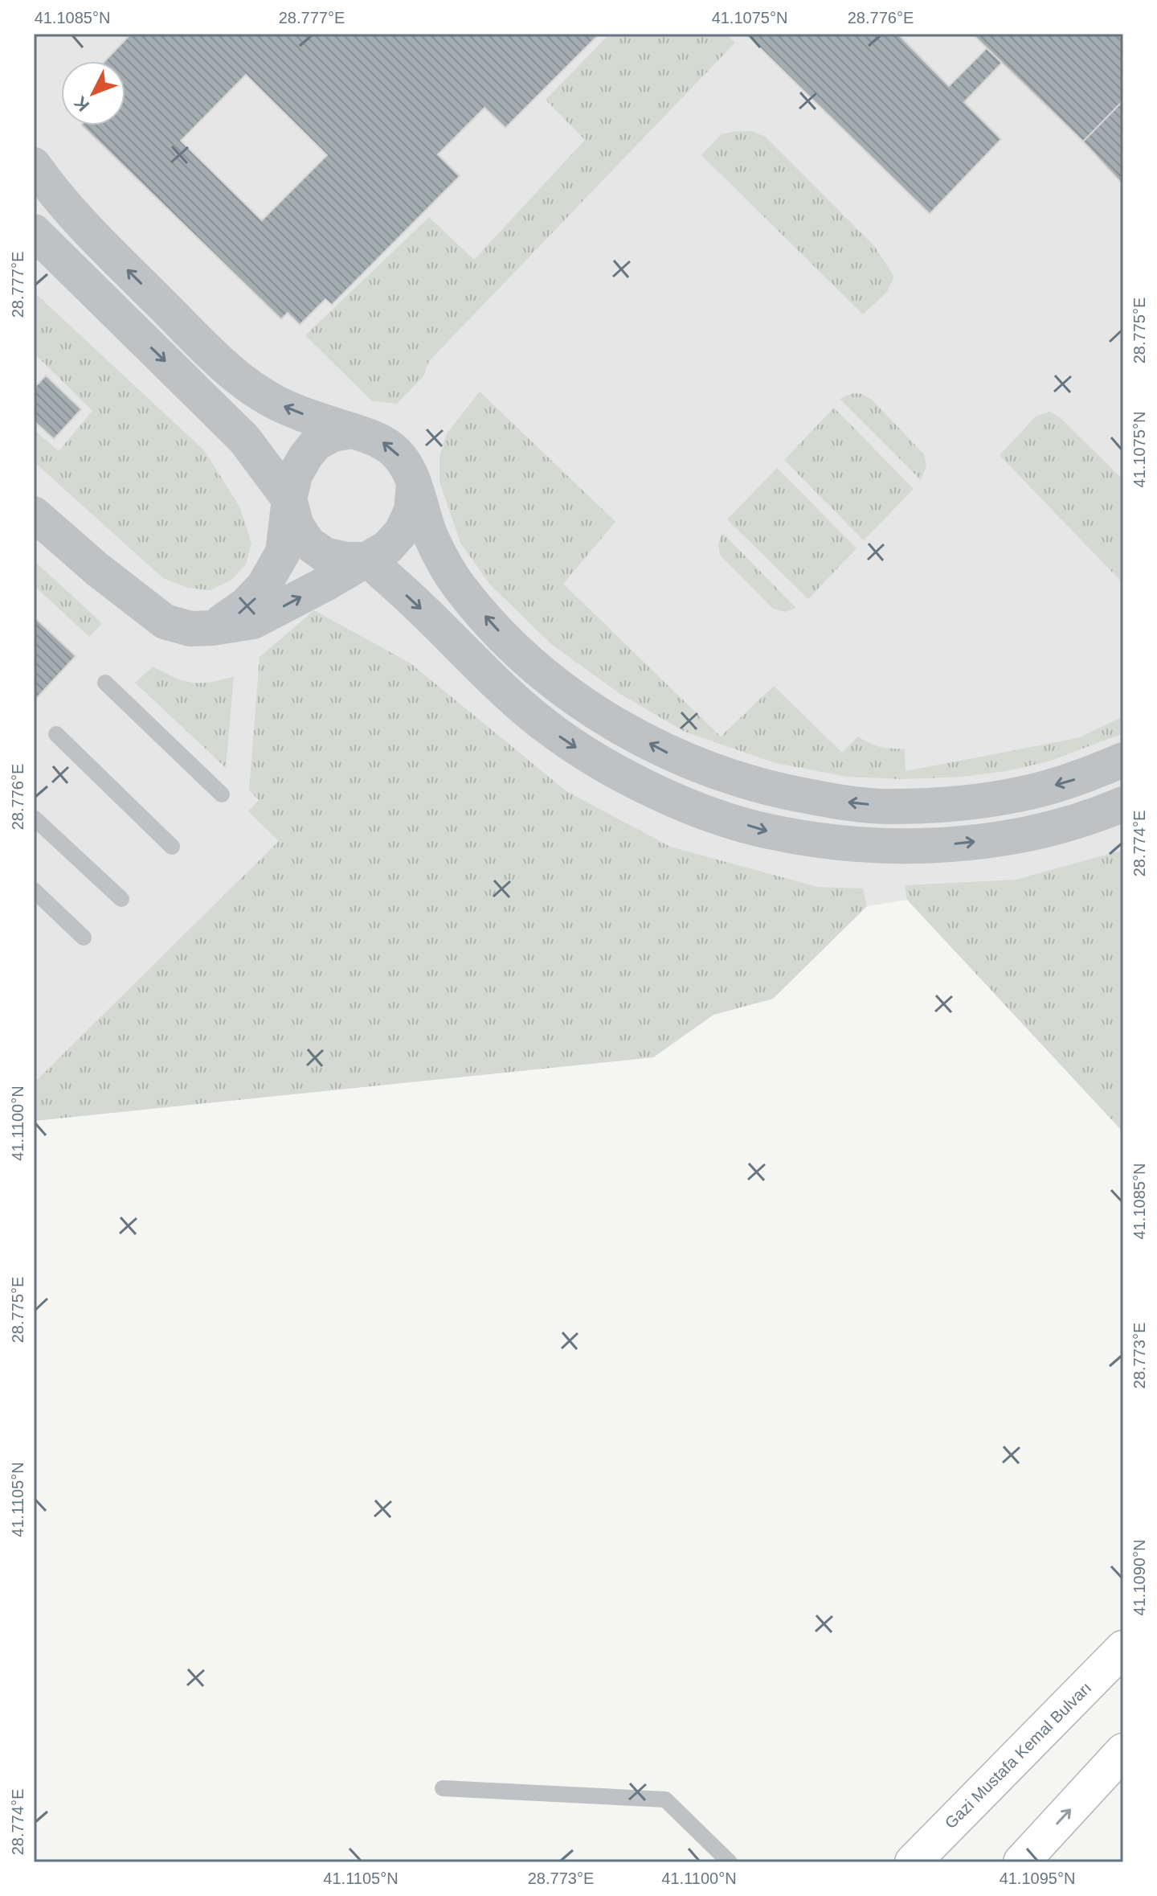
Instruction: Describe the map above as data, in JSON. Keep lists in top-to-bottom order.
{
  "streets": {
    "highway": ["Gazi Mustafa Kemal Bulvarı"]
  },
  "north": "bottom left",
  "coordinates": [
    "41.1085°N",
    "28.777°E",
    "41.1075°N",
    "28.776°E",
    "28.775°E",
    "28.774°E",
    "41.1100°N",
    "28.773°E",
    "41.1105°N",
    "41.1090°N",
    "41.1095°N"
  ]
}
